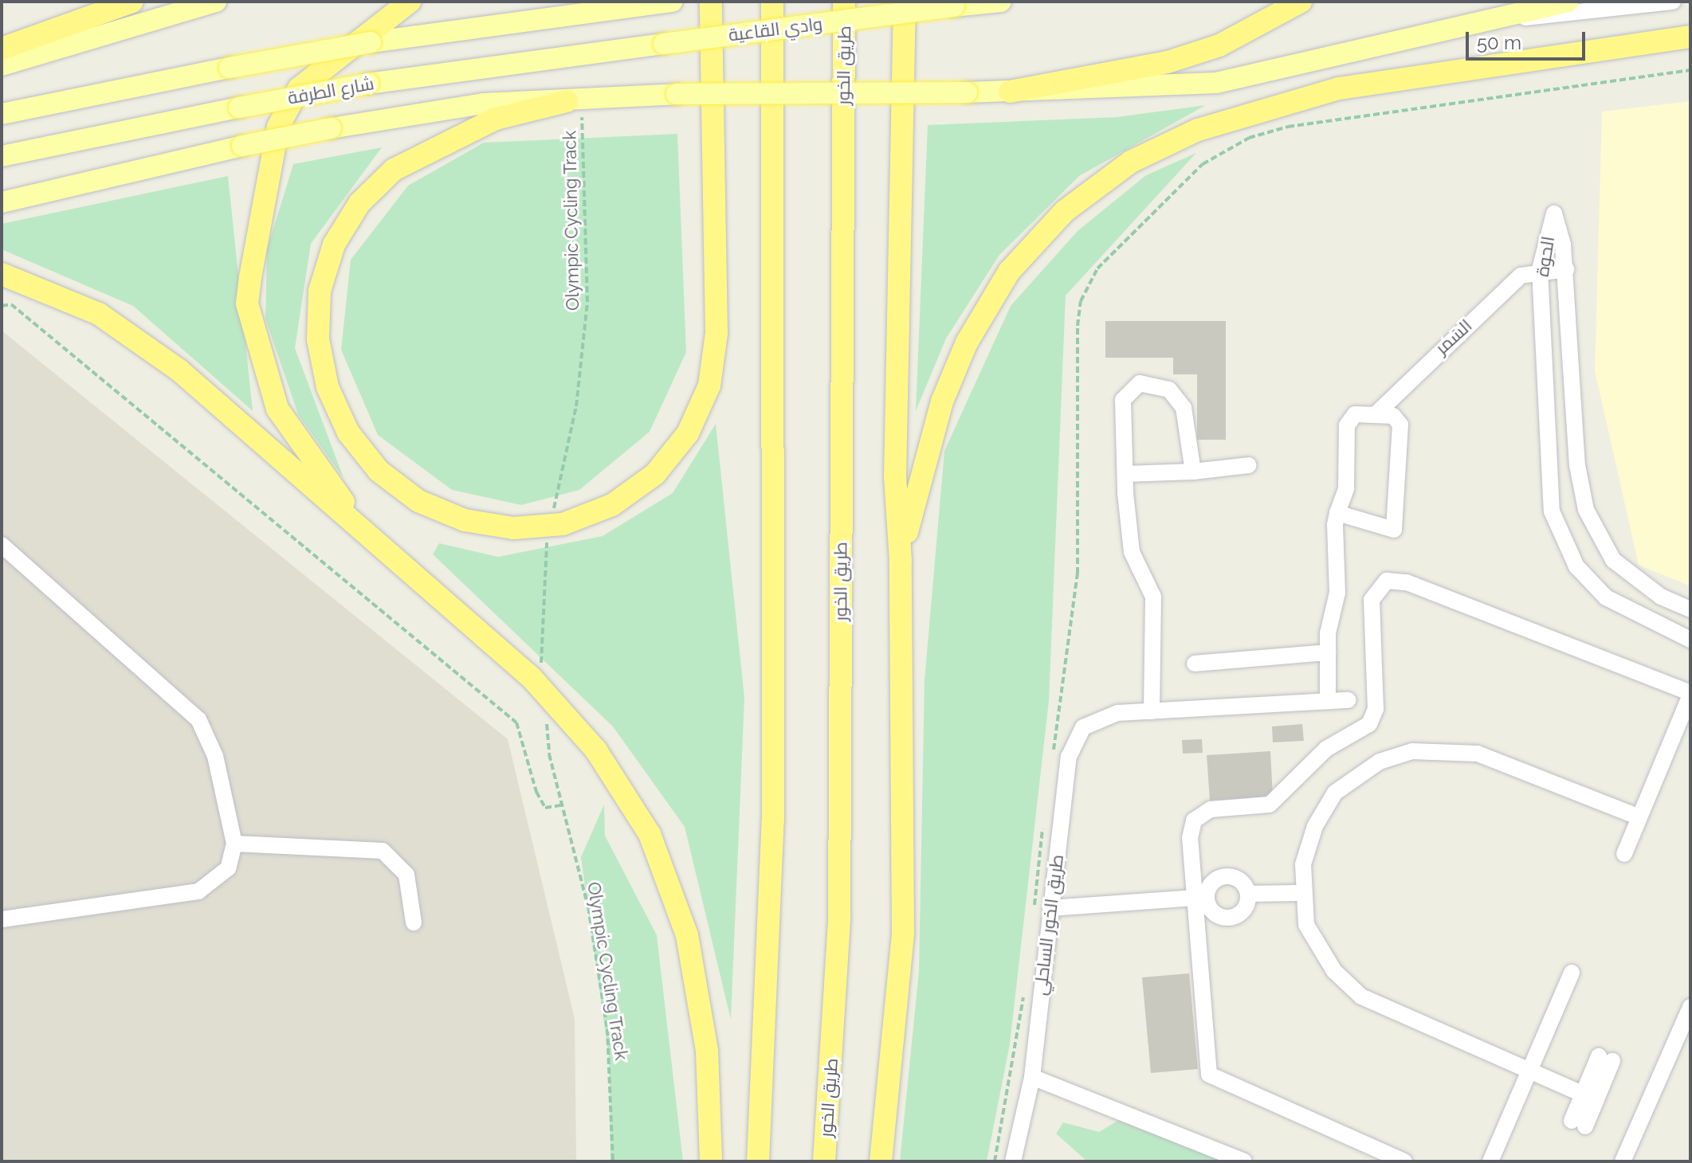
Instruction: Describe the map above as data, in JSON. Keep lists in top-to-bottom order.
{
  "streets": {
    "highway": ["طريق الخور"],
    "main road": ["وادي القاعية", "شارع الطرفة"],
    "street": ["الحوة", "السَمر", "طريق الخور الساحلي"],
    "path": ["Olympic Cycling Track"]
  },
  "crossings": [
    ["وادي القاعية", "شارع الطرفة"],
    ["الحوة", "السَمر"]
  ],
  "scale_bar": "50 m"
}
